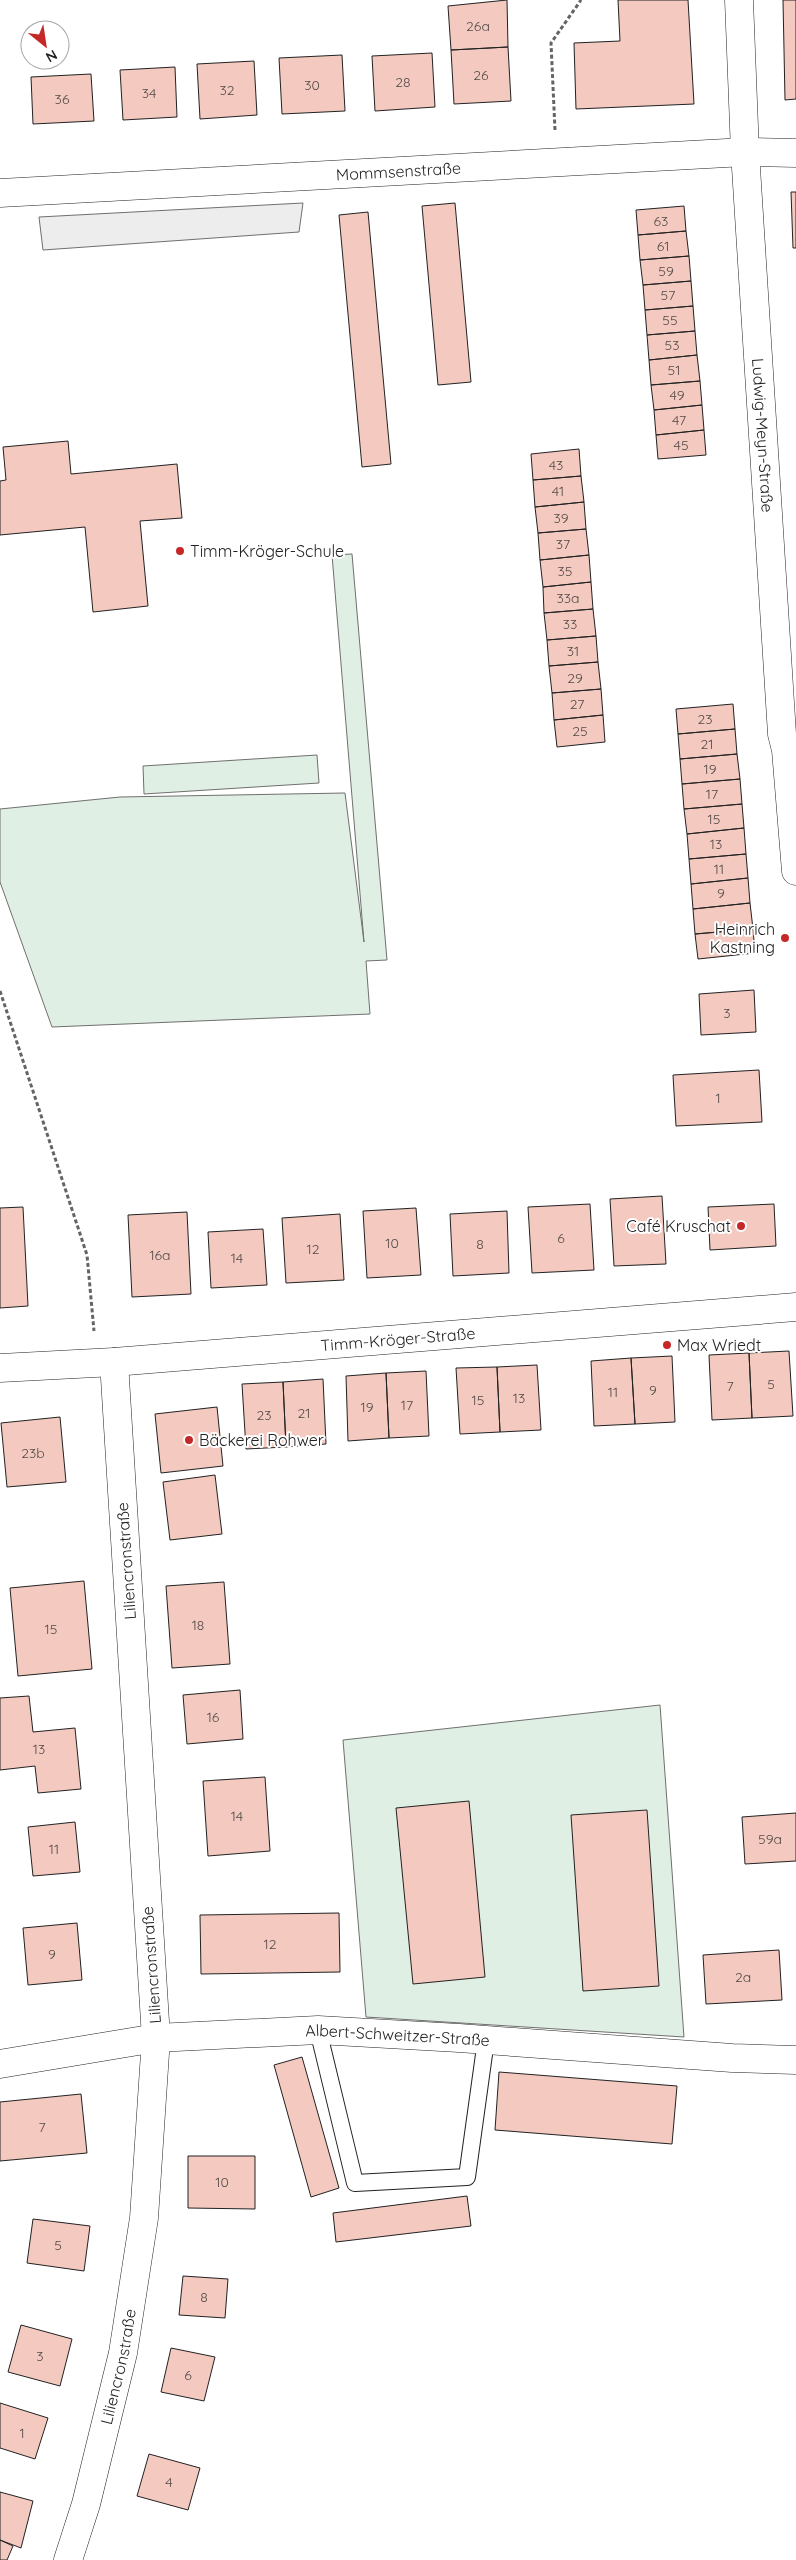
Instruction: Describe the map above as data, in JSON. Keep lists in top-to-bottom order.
{
  "streets": {
    "street": [
      "Mommsenstraße",
      "Ludwig-Meyn-Straße",
      "Timm-Kröger-Straße",
      "Liliencronstraße",
      "Albert-Schweitzer-Straße"
    ]
  },
  "crossings": [
    ["Mommsenstraße", "Ludwig-Meyn-Straße"],
    ["Timm-Kröger-Straße", "Liliencronstraße"],
    ["Liliencronstraße", "Albert-Schweitzer-Straße"]
  ],
  "places": [
    "Timm-Kröger-Schule",
    "Heinrich Kastning",
    "Café Kruschat",
    "Max Wriedt",
    "Bäckerei Rohwer"
  ],
  "house_numbers": [
    "26a",
    "26",
    "28",
    "30",
    "32",
    "34",
    "36",
    "63",
    "61",
    "59",
    "57",
    "55",
    "53",
    "51",
    "49",
    "47",
    "45",
    "43",
    "41",
    "39",
    "37",
    "35",
    "33a",
    "33",
    "31",
    "29",
    "27",
    "23",
    "25",
    "21",
    "19",
    "17",
    "15",
    "13",
    "11",
    "9",
    "3",
    "1",
    "6",
    "10",
    "8",
    "12",
    "16a",
    "14",
    "5",
    "7",
    "9",
    "11",
    "13",
    "15",
    "17",
    "19",
    "21",
    "23",
    "23b",
    "18",
    "15",
    "16",
    "13",
    "14",
    "59a",
    "11",
    "12",
    "9",
    "2a",
    "7",
    "10",
    "5",
    "8",
    "3",
    "6",
    "1",
    "4"
  ],
  "north": "bottom right"
}
